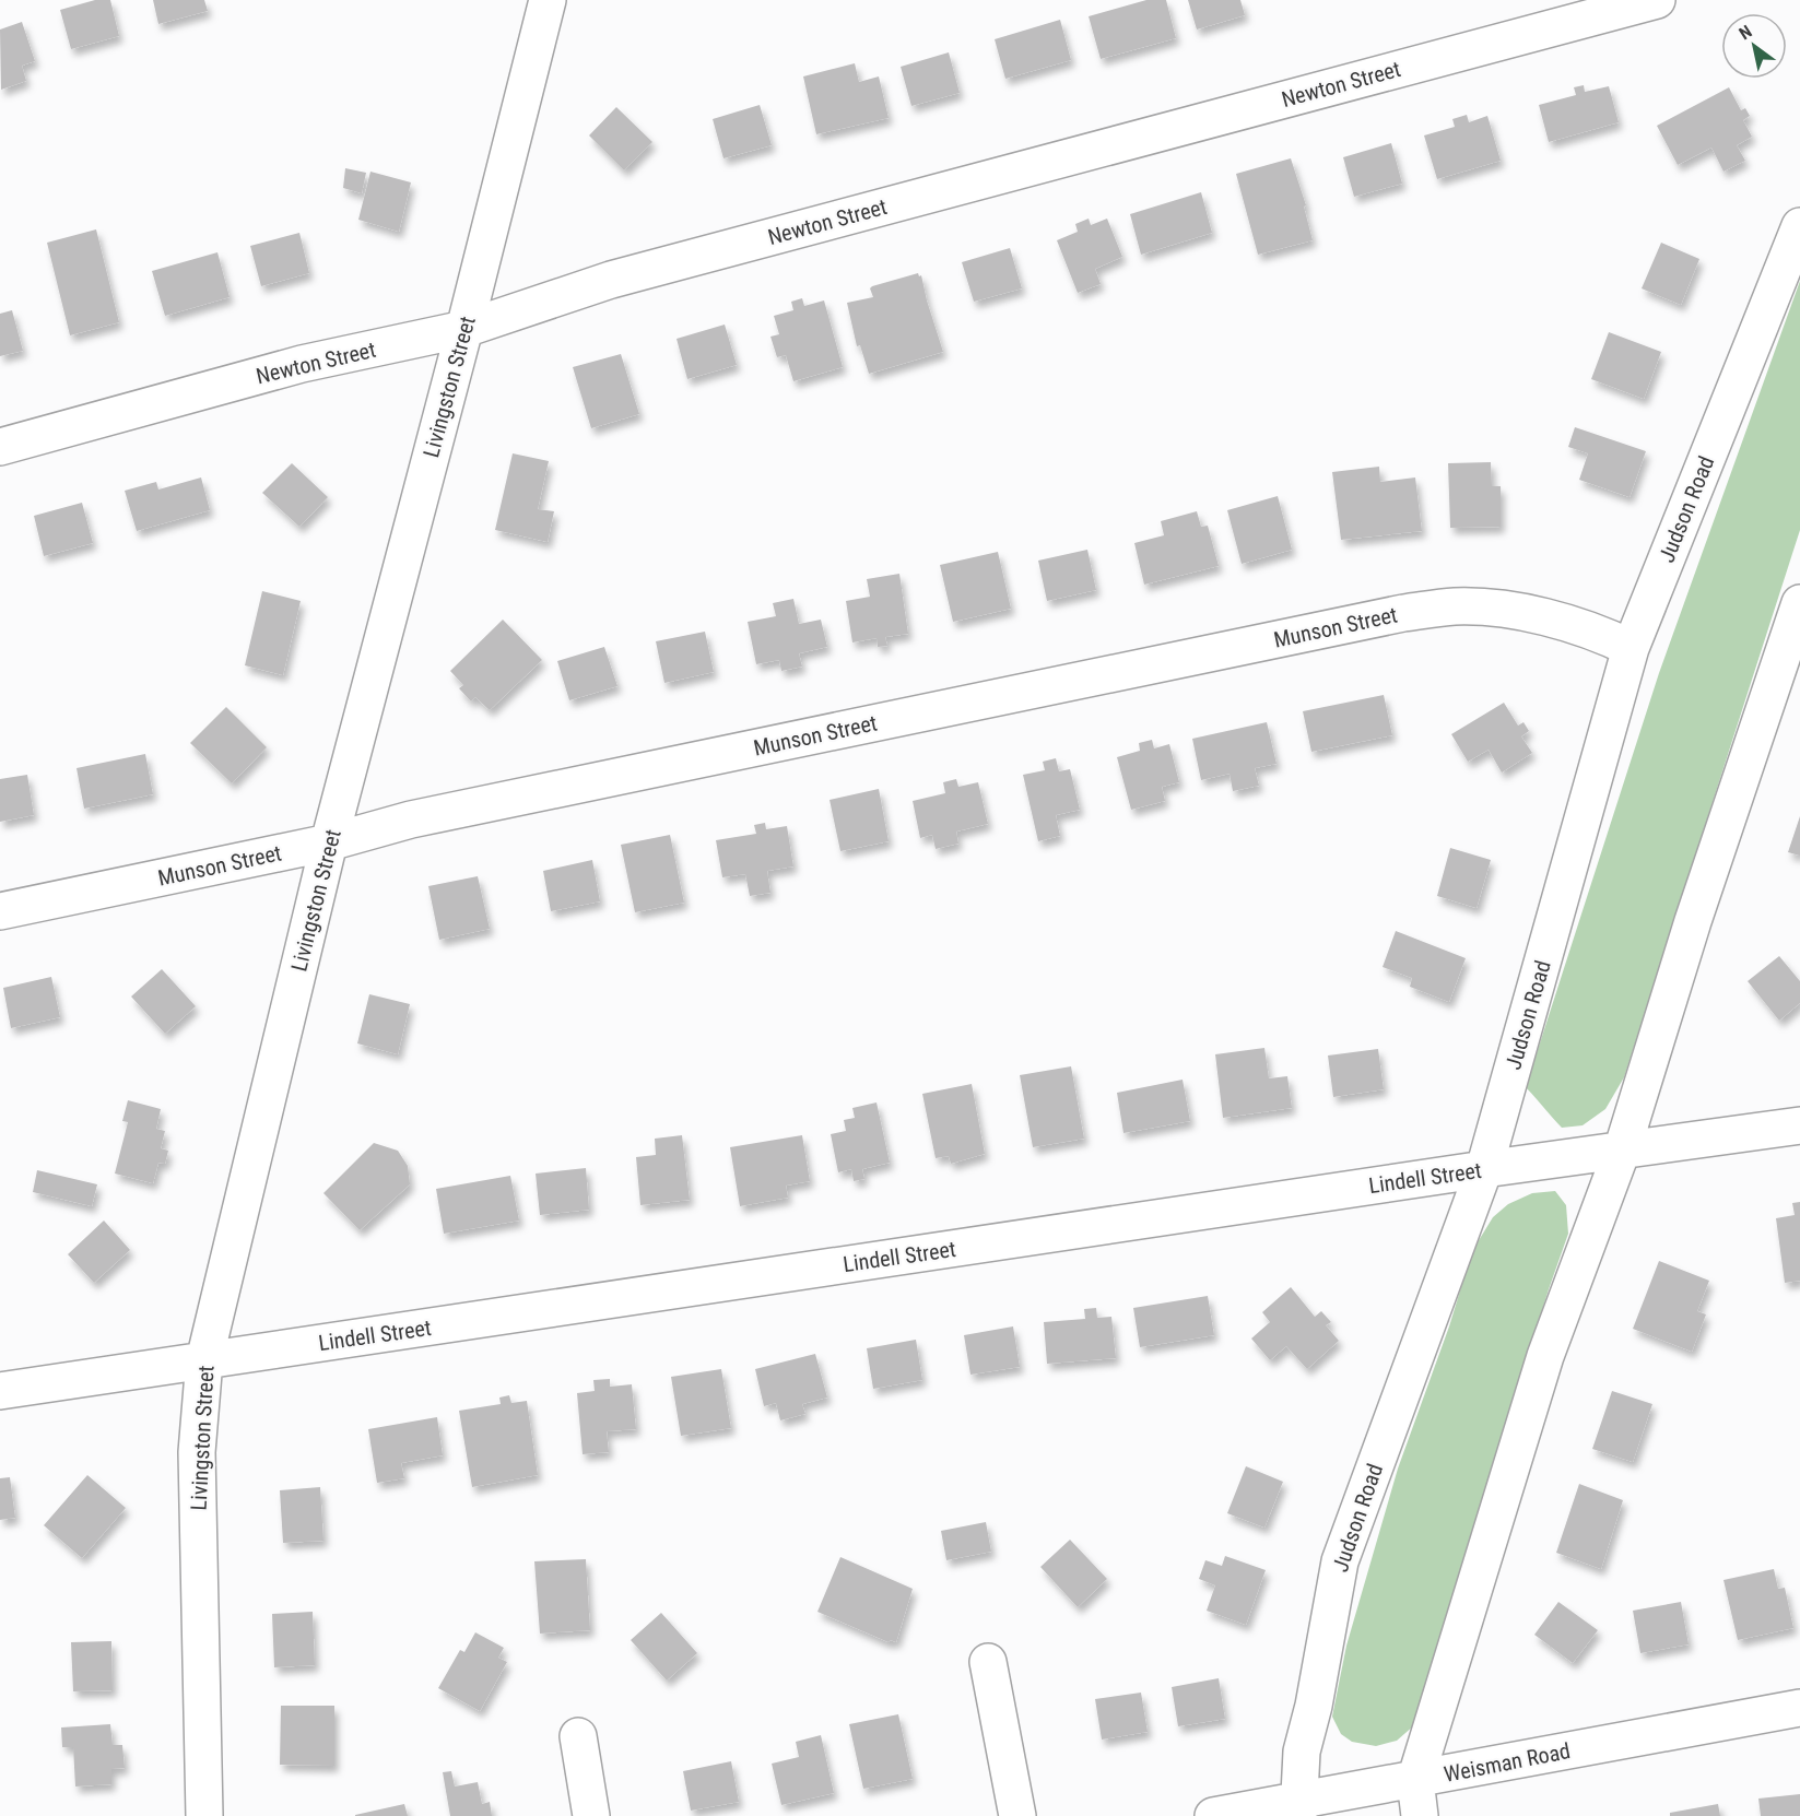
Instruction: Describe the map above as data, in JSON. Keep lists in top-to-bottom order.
{
  "streets": {
    "street": [
      "Newton Street",
      "Livingston Street",
      "Judson Road",
      "Munson Street",
      "Lindell Street",
      "Weisman Road"
    ]
  },
  "crossings": [
    ["Newton Street", "Livingston Street"],
    ["Livingston Street", "Munson Street"],
    ["Livingston Street", "Lindell Street"],
    ["Judson Road", "Munson Street"],
    ["Judson Road", "Lindell Street"],
    ["Judson Road", "Weisman Road"]
  ],
  "north": "top left"
}
